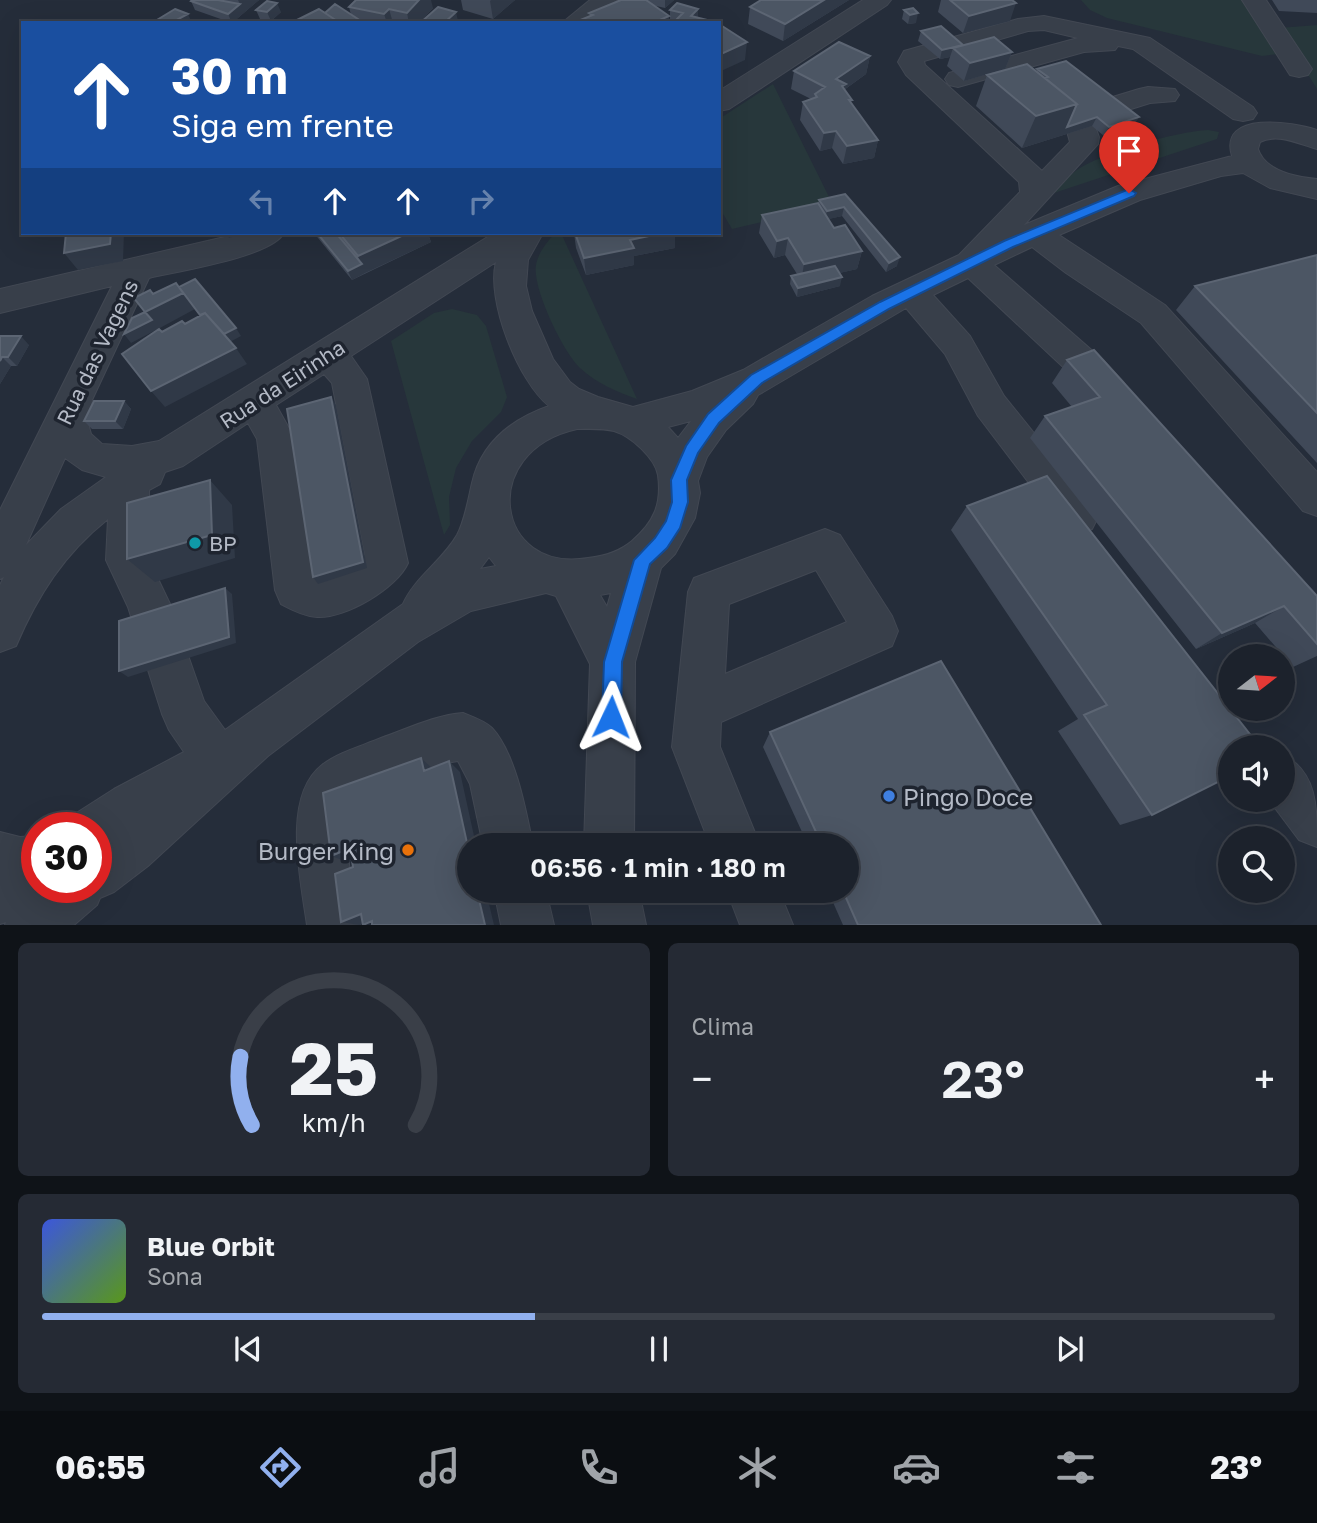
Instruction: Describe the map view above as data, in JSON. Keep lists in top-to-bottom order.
{
  "streets": {
    "street": ["Rua das Vagens", "Rua da Eirinha"]
  },
  "crossings": [
    ["Rua das Vagens", "Rua da Eirinha"]
  ],
  "places": ["BP", "Pingo Doce", "Burger King"],
  "north": "right",
  "page": {
    "turn": ["30 m", "Siga em frente"],
    "limit": "30",
    "trip": "06:56 · 1 min · 180 m",
    "tile": "Clima",
    "heat": ["−", "23°", "+"],
    "song": ["Blue Orbit", "Sona"],
    "tabs": ["06:55", "23°"],
    "gauge": ["25", "km/h"]
  }
}
